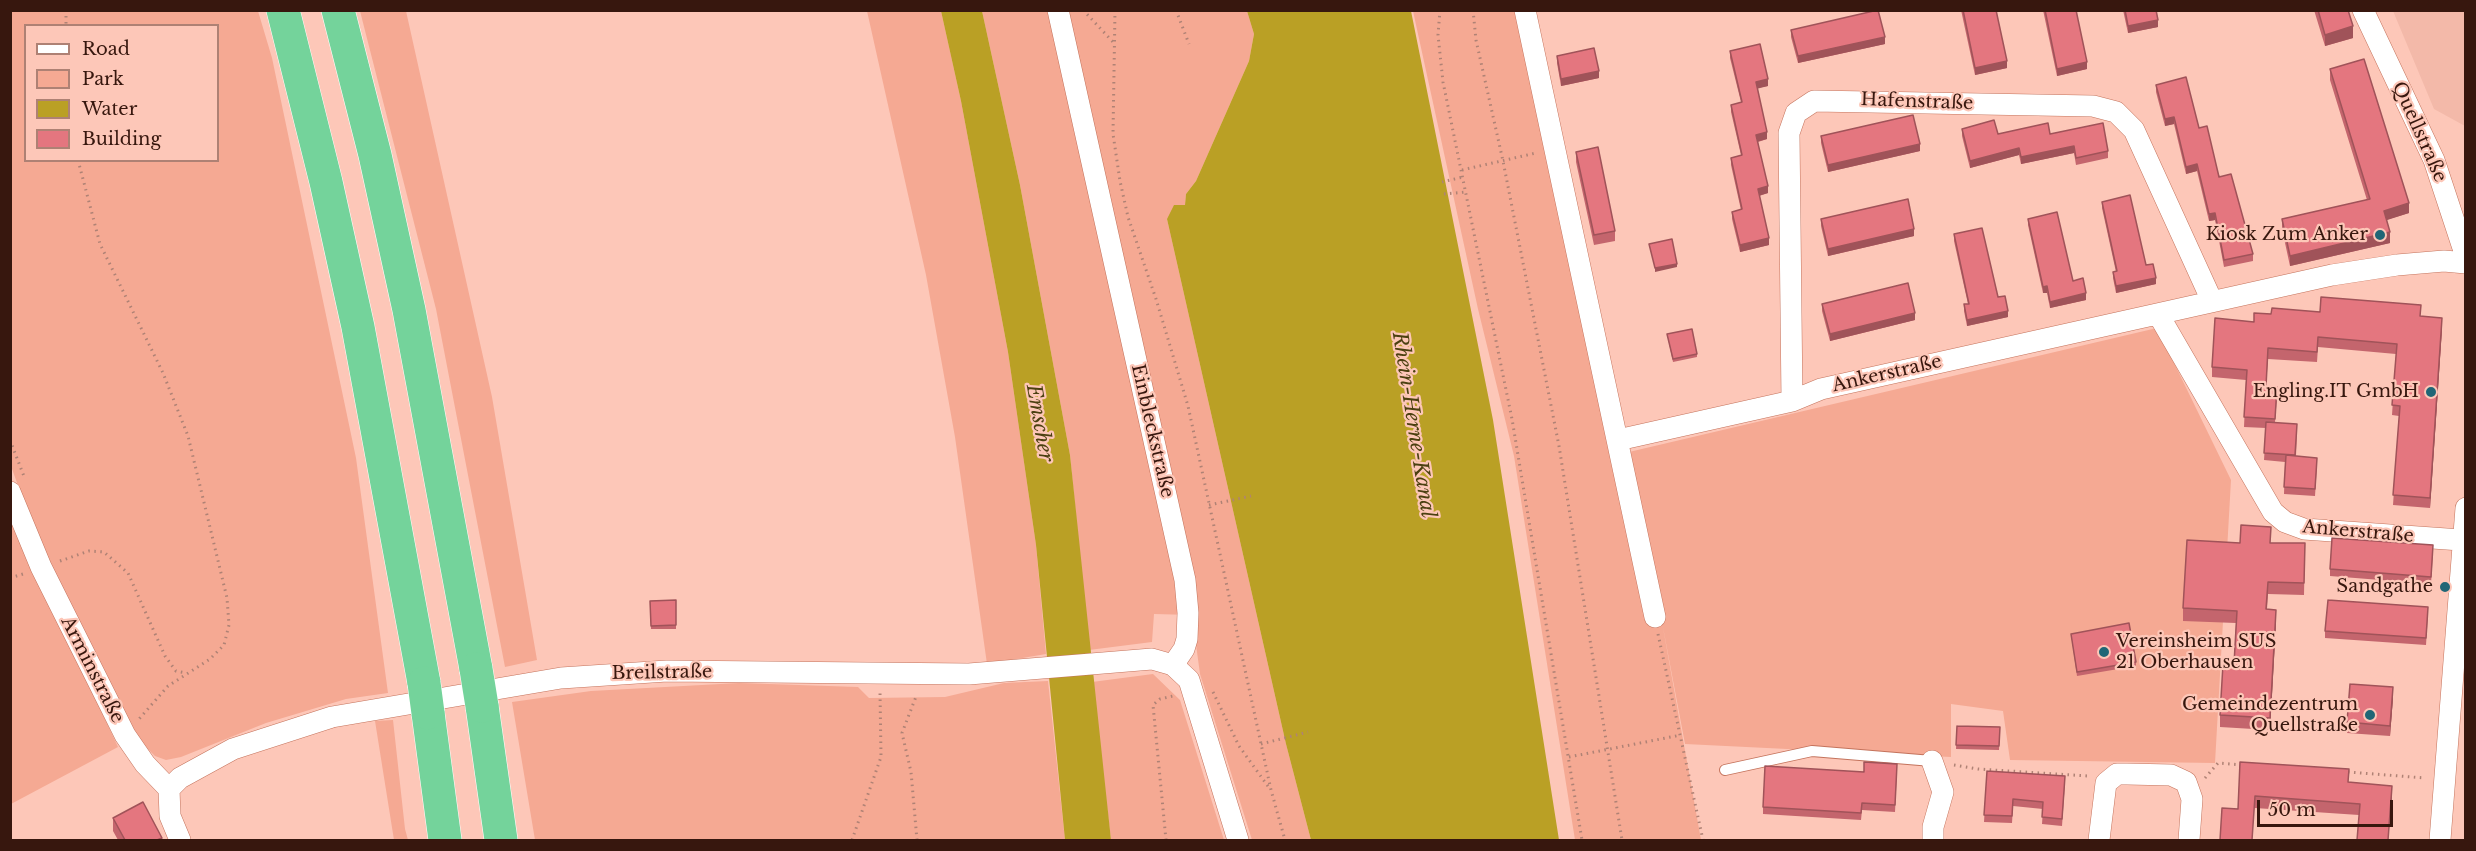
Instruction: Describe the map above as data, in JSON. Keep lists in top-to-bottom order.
{
  "streets": {
    "street": [
      "Hafenstraße",
      "Quellstraße",
      "Ankerstraße",
      "Einbleckstraße",
      "Arminstraße",
      "Breilstraße"
    ]
  },
  "crossings": [
    ["Hafenstraße", "Ankerstraße"],
    ["Einbleckstraße", "Breilstraße"],
    ["Arminstraße", "Breilstraße"]
  ],
  "water": ["Emscher", "Rhein-Herne-Kanal"],
  "places": [
    "Kiosk Zum Anker",
    "Engling.IT GmbH",
    "Sandgathe",
    "Vereinsheim SUS 21 Oberhausen",
    "Gemeindezentrum Quellstraße"
  ],
  "legend": [
    "Road",
    "Park",
    "Water",
    "Building"
  ],
  "scale_bar": "50 m"
}
